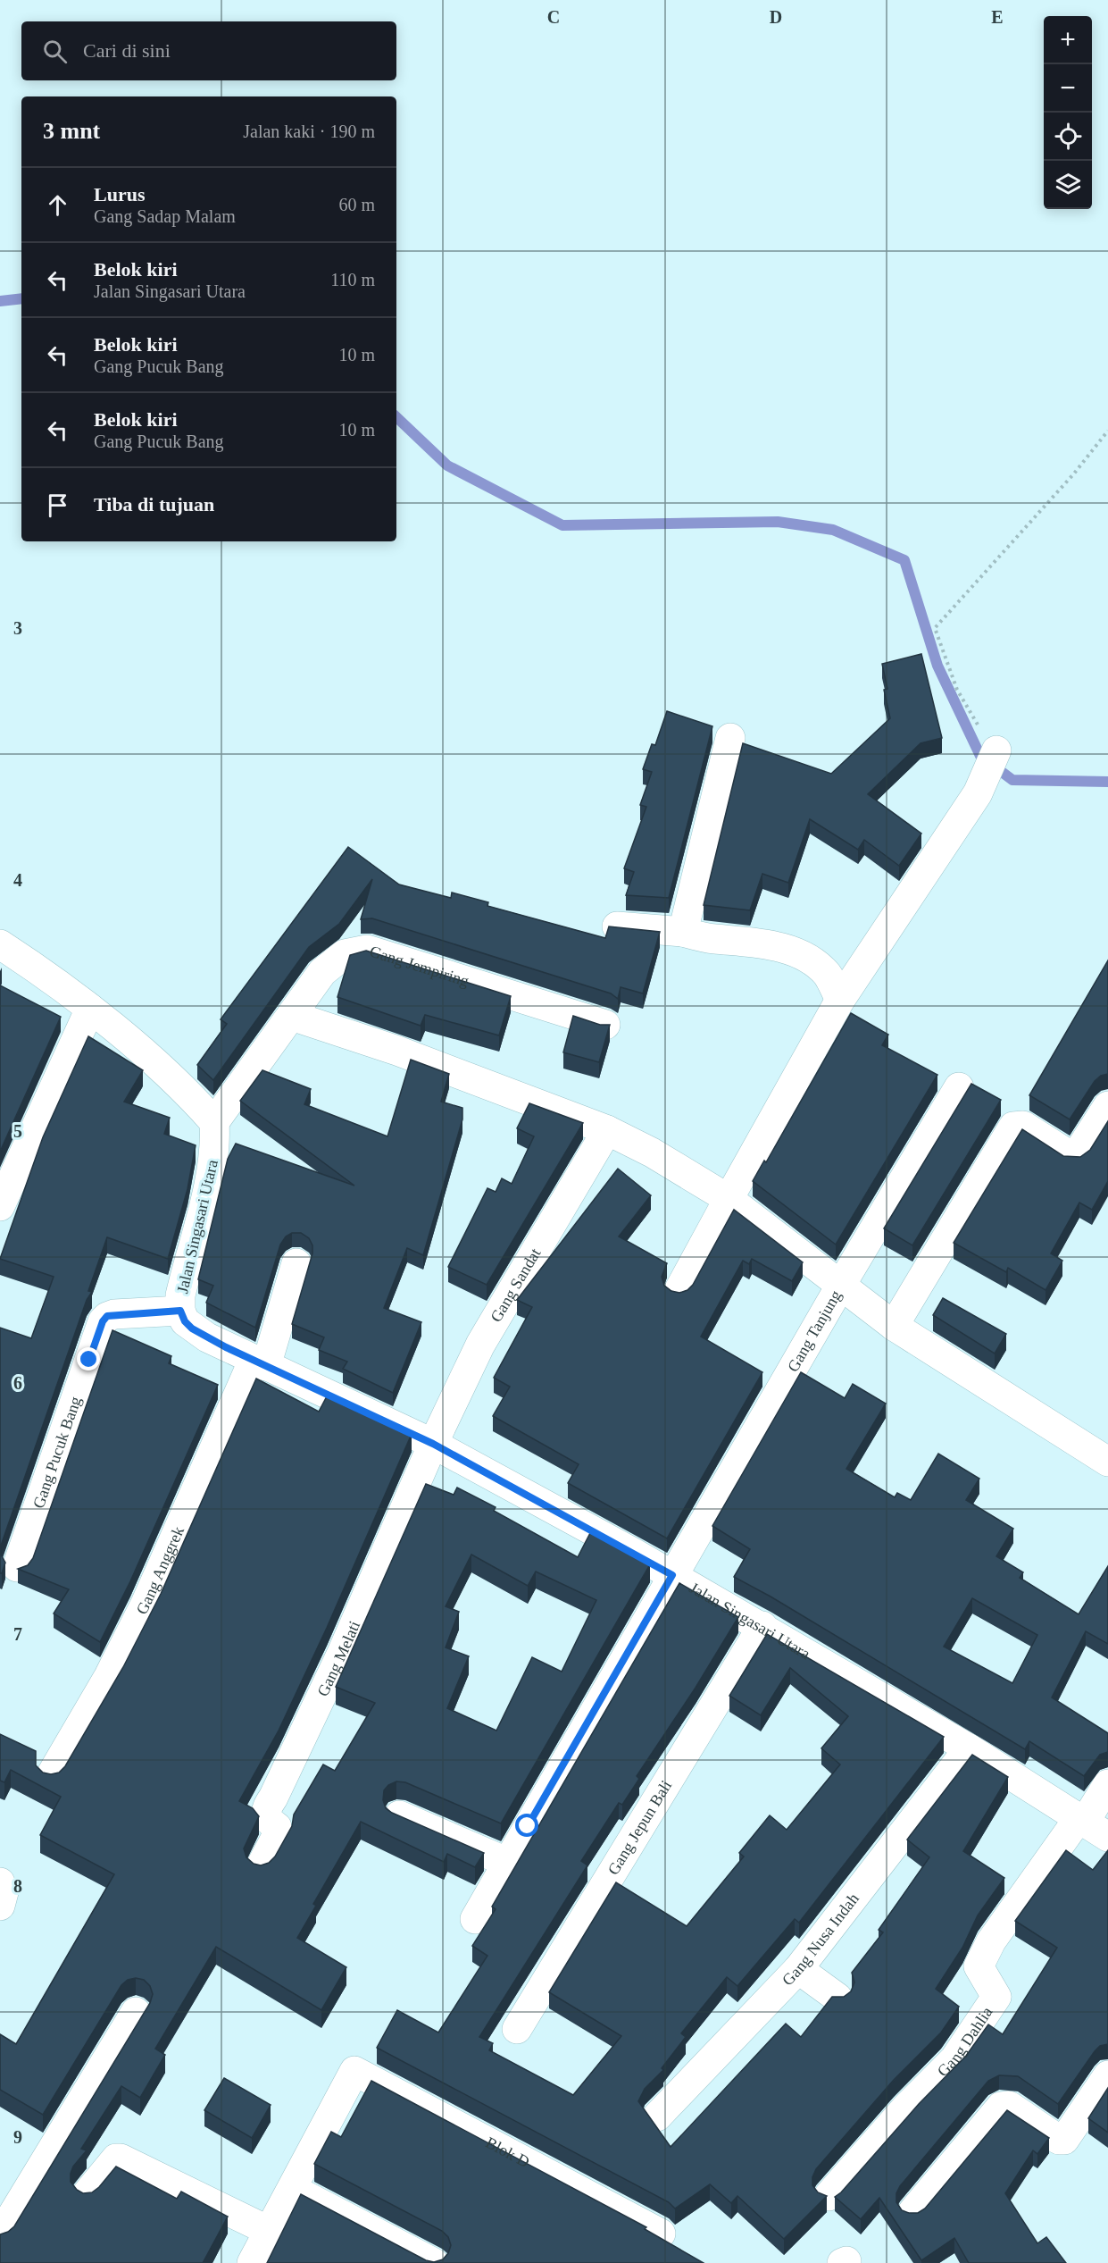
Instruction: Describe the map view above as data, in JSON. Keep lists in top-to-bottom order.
{
  "streets": {
    "street": [
      "Gang Jempiring",
      "Jalan Singasari Utara",
      "Gang Sandat",
      "Gang Tanjung",
      "Gang Pucuk Bang",
      "Gang Anggrek",
      "Gang Melati",
      "Gang Jepun Bali",
      "Gang Nusa Indah",
      "Gang Dahlia",
      "Blok D"
    ]
  },
  "crossings": [
    ["Gang Jempiring", "Jalan Singasari Utara"],
    ["Jalan Singasari Utara", "Gang Sandat"],
    ["Jalan Singasari Utara", "Gang Tanjung"],
    ["Jalan Singasari Utara", "Gang Pucuk Bang"],
    ["Jalan Singasari Utara", "Gang Anggrek"],
    ["Jalan Singasari Utara", "Gang Melati"],
    ["Jalan Singasari Utara", "Gang Jepun Bali"],
    ["Jalan Singasari Utara", "Gang Nusa Indah"],
    ["Jalan Singasari Utara", "Gang Dahlia"],
    ["Gang Sandat", "Gang Melati"]
  ],
  "page": {
    "map_buttons": ["+", "−"],
    "search": "Cari di sini",
    "heading": ["3 mnt", "Jalan kaki · 190 m"],
    "list": [
      ["Lurus", "Gang Sadap Malam", "60 m"],
      ["Belok kiri", "Jalan Singasari Utara", "110 m"],
      ["Belok kiri", "Gang Pucuk Bang", "10 m"],
      ["Belok kiri", "Gang Pucuk Bang", "10 m"],
      "Tiba di tujuan"
    ]
  },
  "grid": {
    "columns": ["C", "D", "E"],
    "rows": [
      "3",
      "4",
      "5",
      "6",
      "7",
      "8",
      "9"
    ]
  }
}
